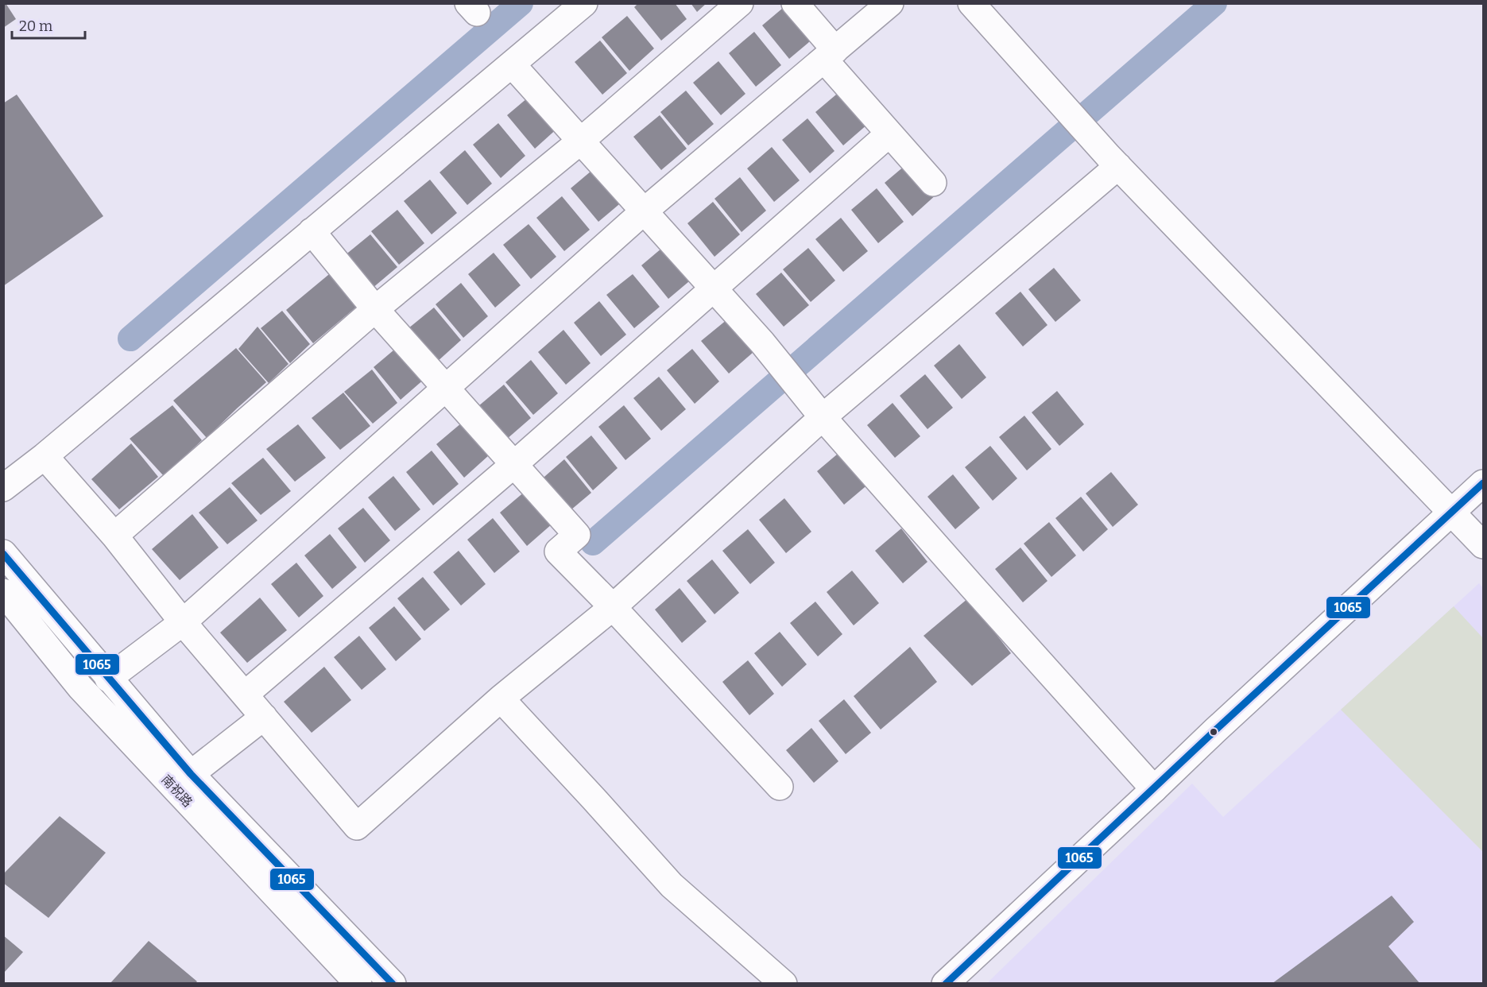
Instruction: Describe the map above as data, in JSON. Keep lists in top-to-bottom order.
{
  "streets": {
    "street": ["南祝路"]
  },
  "lines": ["transit line 1065"],
  "scale_bar": "20 m"
}
